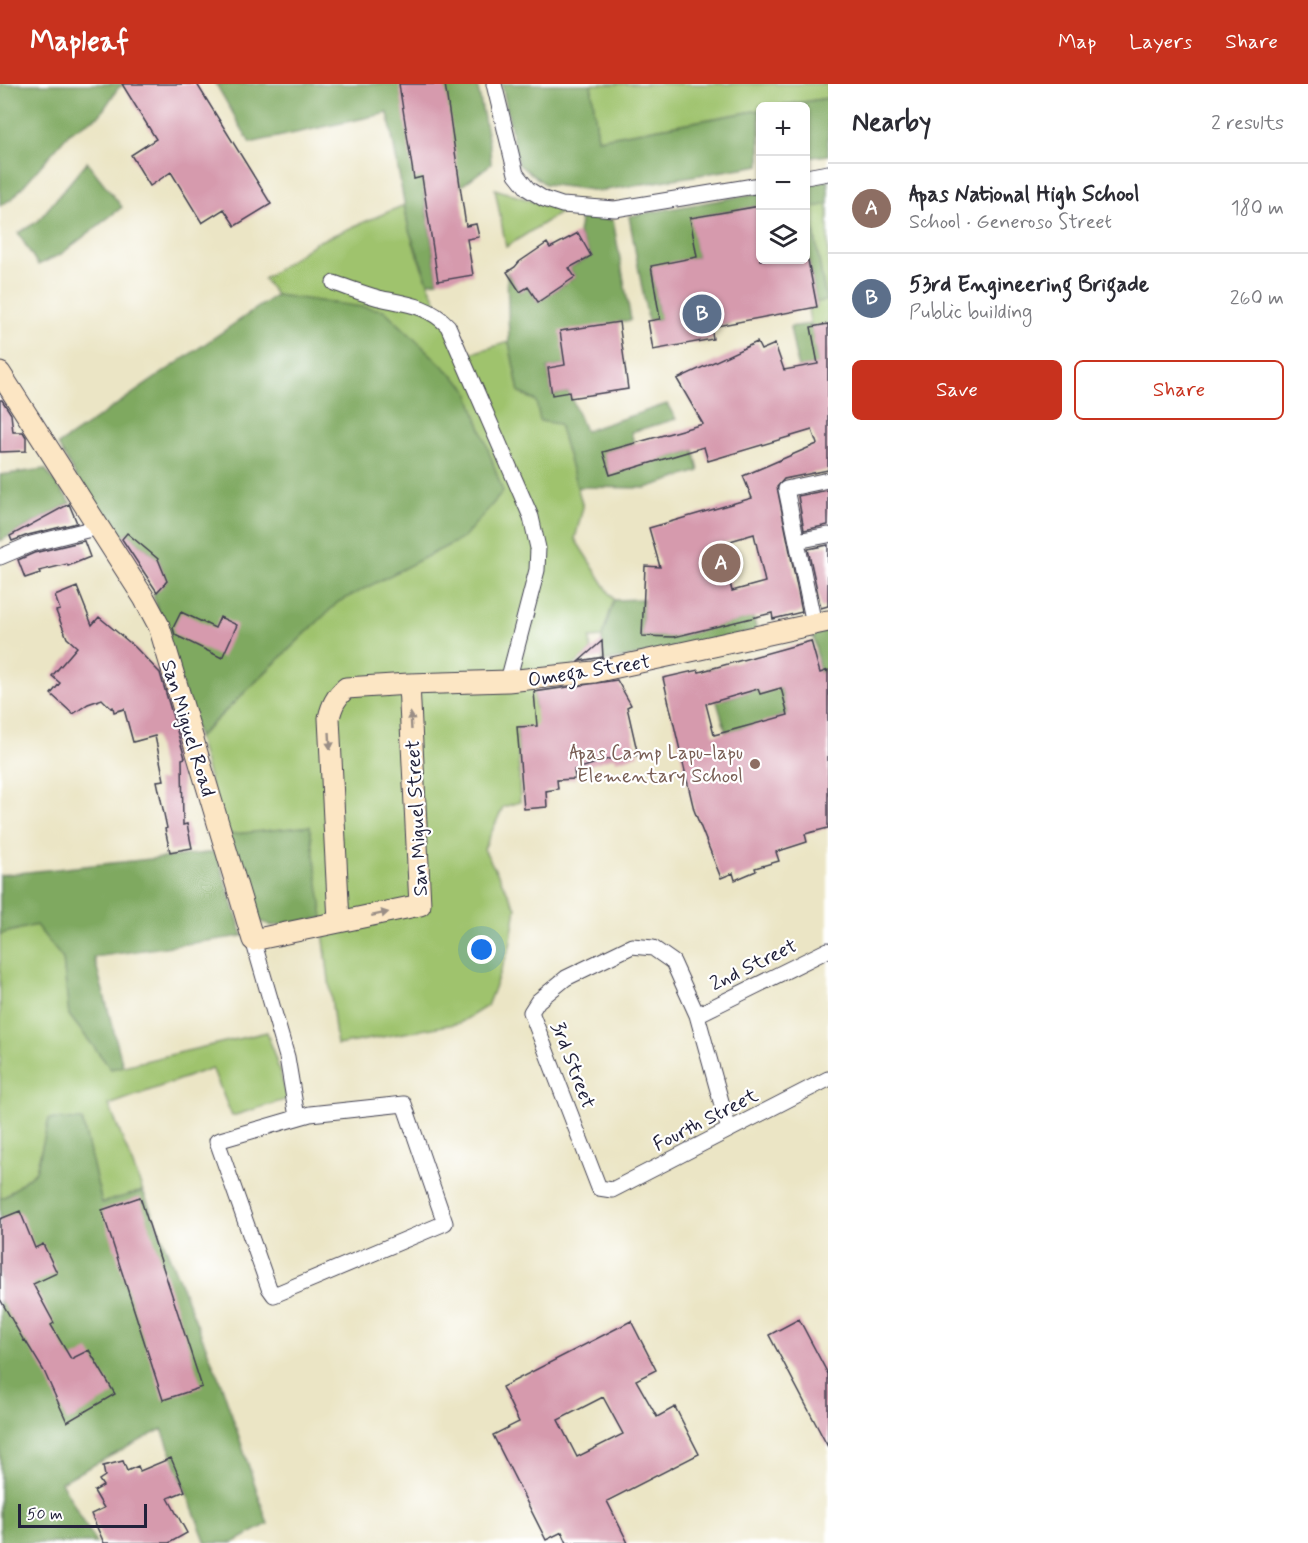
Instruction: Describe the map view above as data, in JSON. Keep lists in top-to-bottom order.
{
  "streets": {
    "street": [
      "Omega Street",
      "San Miguel Road",
      "San Miguel Street",
      "2nd Street",
      "3rd Street",
      "Fourth Street"
    ]
  },
  "crossings": [
    ["Omega Street", "San Miguel Street"],
    ["San Miguel Road", "San Miguel Street"],
    ["2nd Street", "3rd Street"],
    ["3rd Street", "Fourth Street"]
  ],
  "one_way": ["San Miguel Street"],
  "places": ["Apas Camp Lapu-lapu Elementary School"],
  "scale_bar": "50 m",
  "page": {
    "header": "Mapleaf",
    "nav": ["Map", "Layers", "Share"],
    "heading": ["Nearby", "2 results"],
    "map_buttons": ["+", "−"],
    "list": [
      {
        "mark": "A",
        "name": "Apas National High School",
        "note": "School · Generoso Street",
        "value": "180 m"
      },
      {
        "mark": "B",
        "name": "53rd Engineering Brigade",
        "note": "Public building",
        "value": "260 m"
      }
    ],
    "pins": ["B", "A"],
    "buttons": ["Save", "Share"],
    "scale": "50 m"
  }
}
